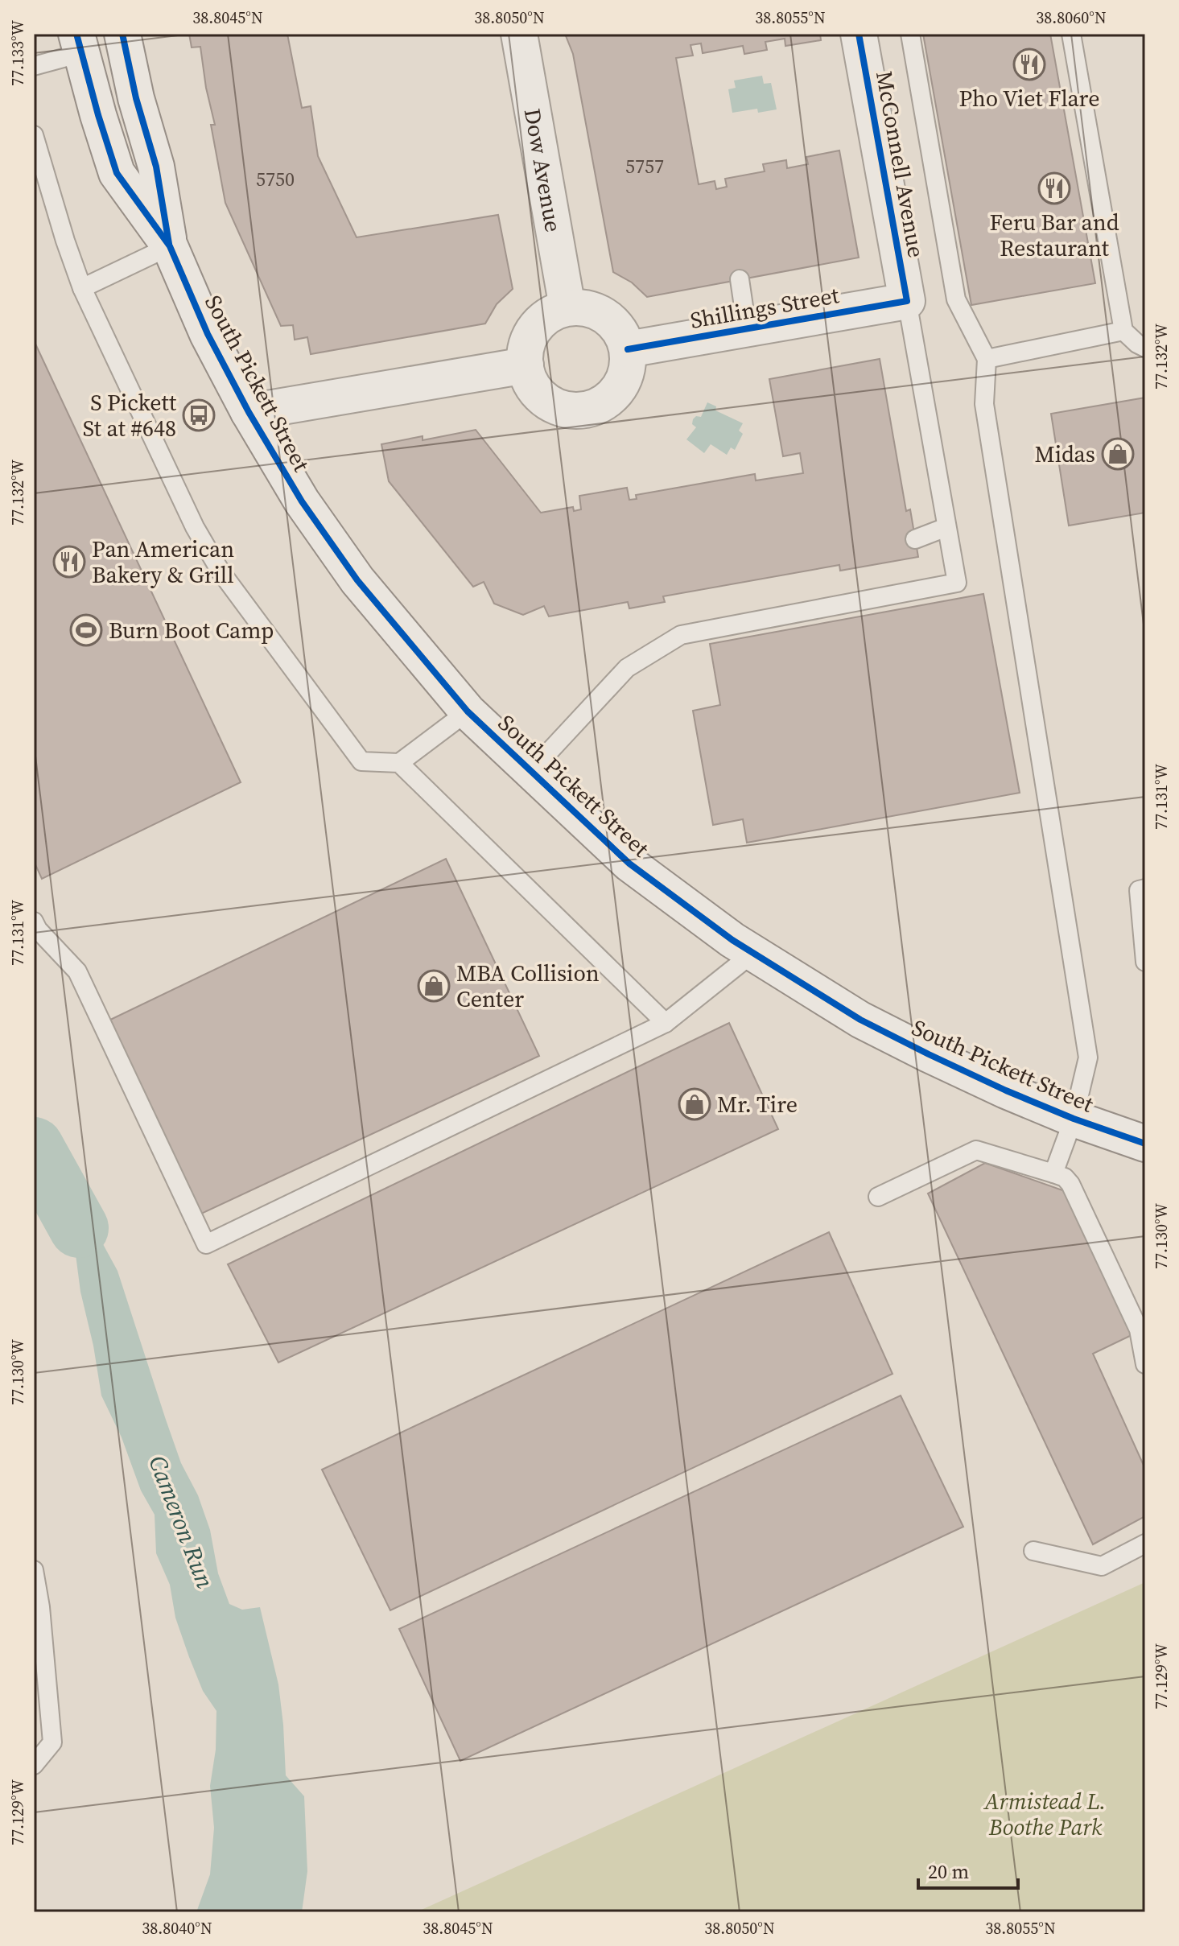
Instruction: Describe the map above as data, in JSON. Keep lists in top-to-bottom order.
{
  "streets": {
    "main road": [
      "McConnell Avenue",
      "Dow Avenue",
      "Shillings Street",
      "South Pickett Street"
    ]
  },
  "crossings": [
    ["McConnell Avenue", "Shillings Street"],
    ["Dow Avenue", "Shillings Street"]
  ],
  "water": ["Cameron Run"],
  "parks": ["Armistead L. Boothe Park"],
  "places": {
    "restaurant": ["Pho Viet Flare", "Feru Bar and Restaurant", "Pan American Bakery & Grill"],
    "bus stop": ["S Pickett St at #648"],
    "shop": ["Midas", "MBA Collision Center", "Mr. Tire"],
    "sports": ["Burn Boot Camp"]
  },
  "house_numbers": ["5757", "5750"],
  "scale_bar": "20 m",
  "coordinates": [
    "38.8045°N",
    "38.8050°N",
    "38.8055°N",
    "38.8060°N",
    "77.133°W",
    "77.132°W",
    "77.131°W",
    "77.130°W",
    "77.129°W",
    "38.8040°N"
  ]
}
